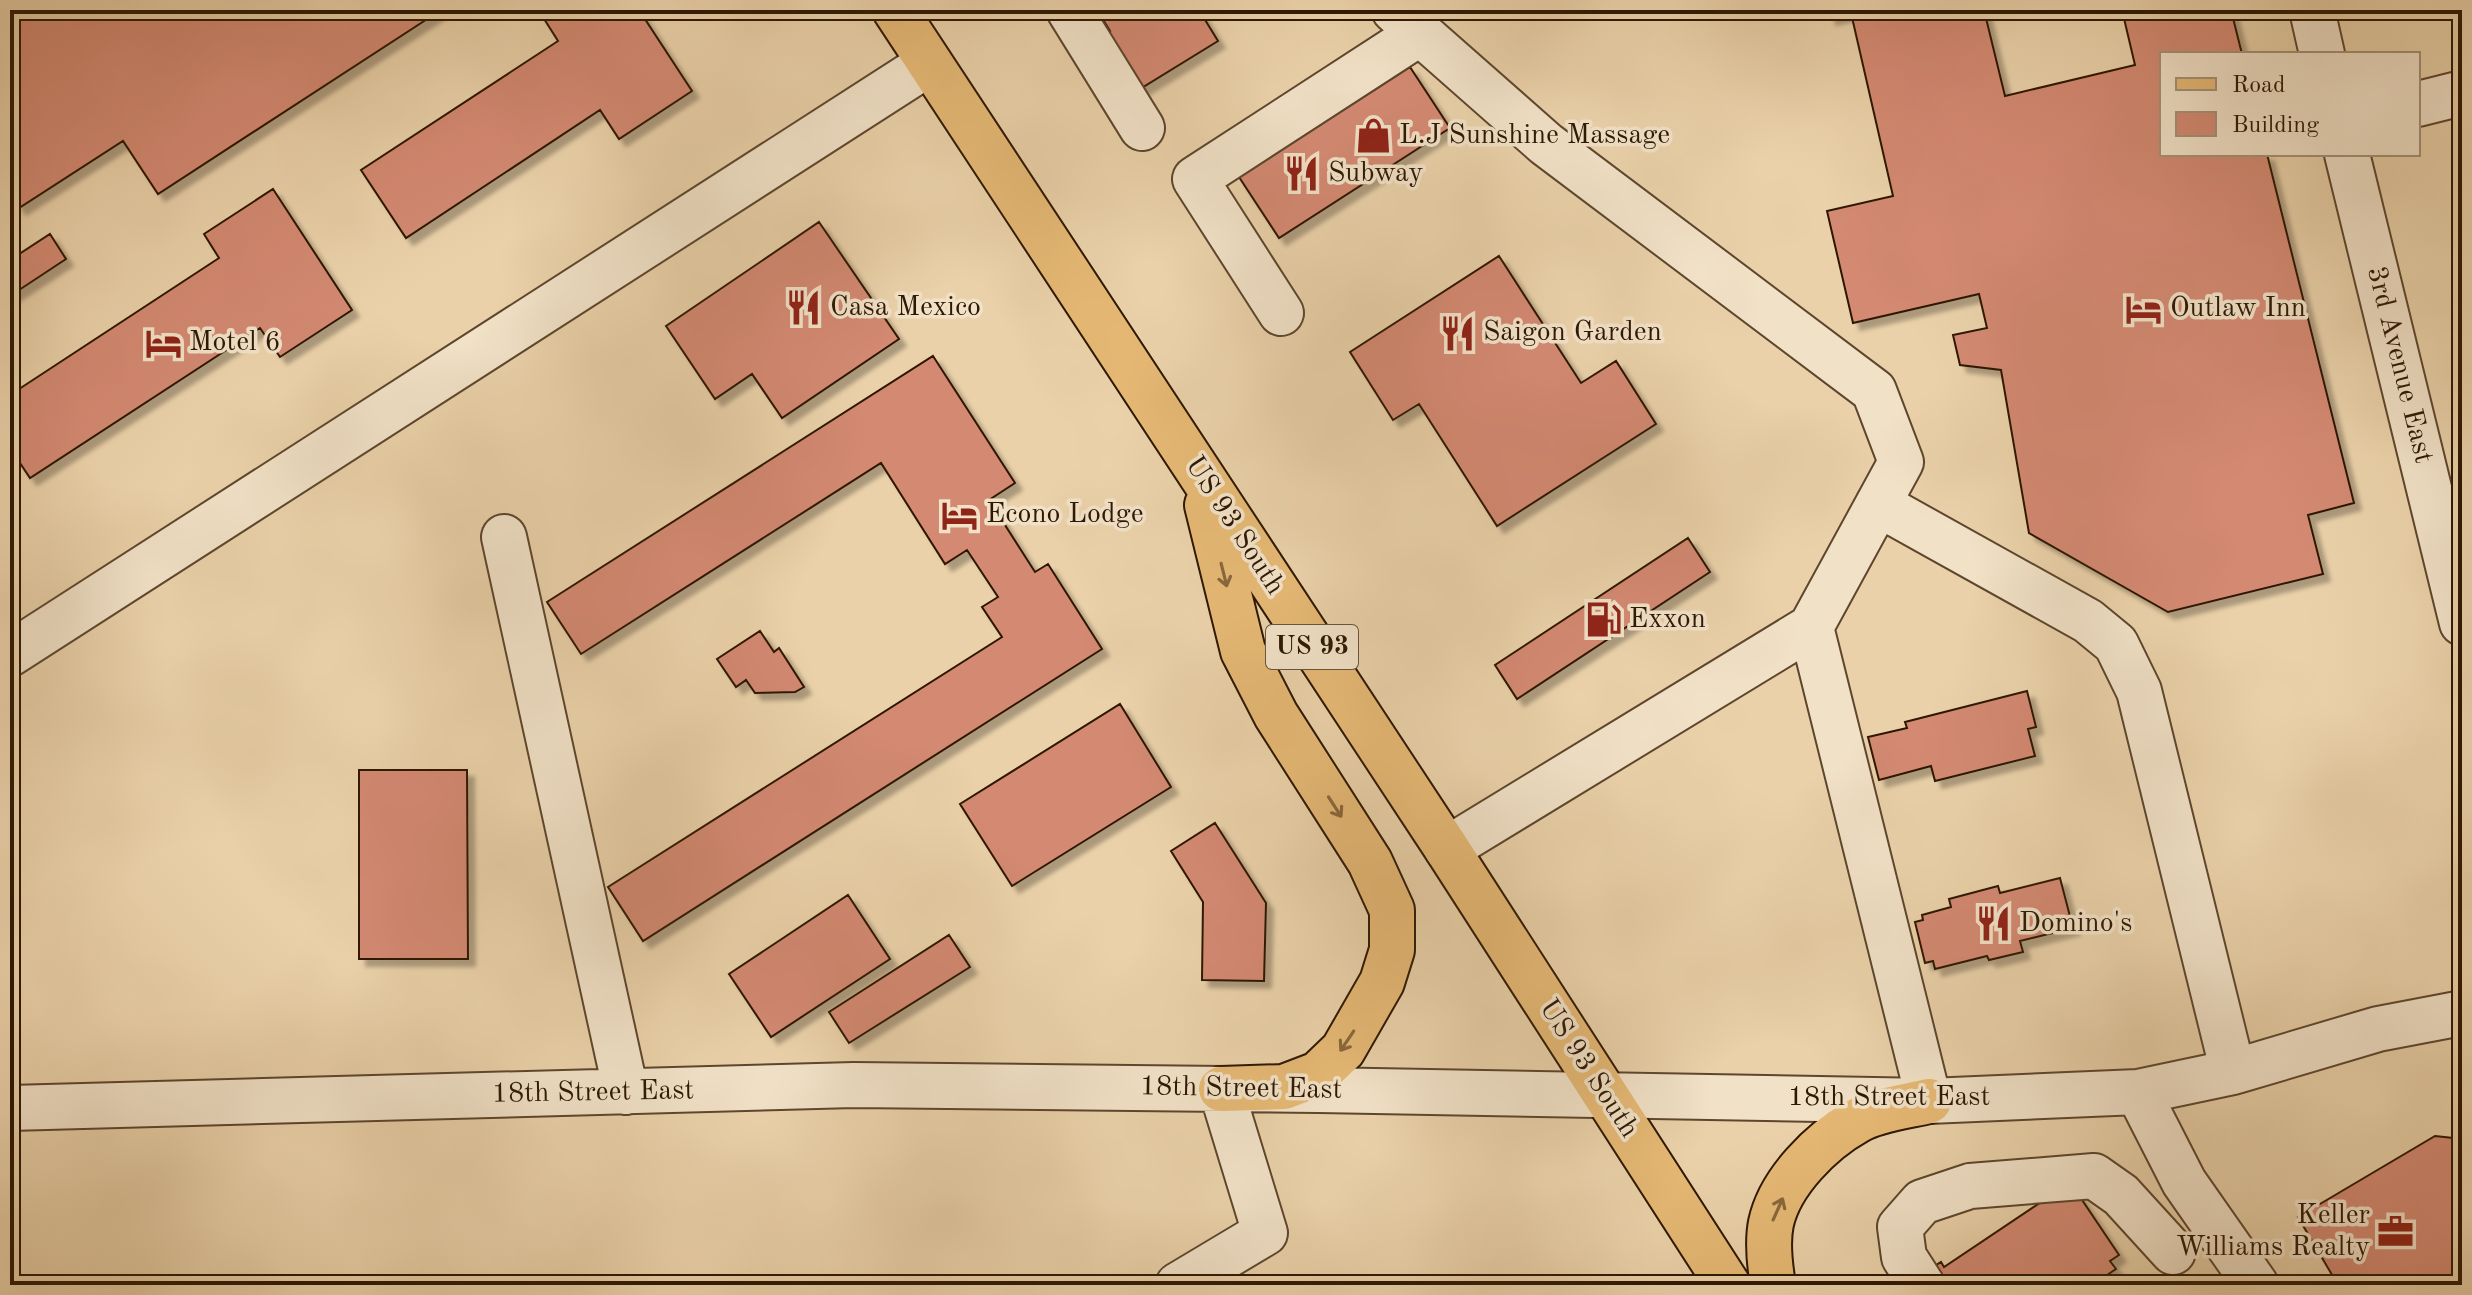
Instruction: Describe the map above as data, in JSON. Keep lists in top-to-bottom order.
{
  "streets": {
    "main road": ["US 93 South", "US 93"],
    "street": ["3rd Avenue East", "18th Street East"]
  },
  "crossings": [
    ["US 93 South", "18th Street East"]
  ],
  "places": {
    "shop": ["L.J Sunshine Massage"],
    "restaurant": [
      "Subway",
      "Casa Mexico",
      "Saigon Garden",
      "Domino's"
    ],
    "hotel": ["Outlaw Inn", "Motel 6", "Econo Lodge"],
    "fuel station": ["Exxon"],
    "office": ["Keller Williams Realty"]
  },
  "legend": ["Road", "Building"]
}
